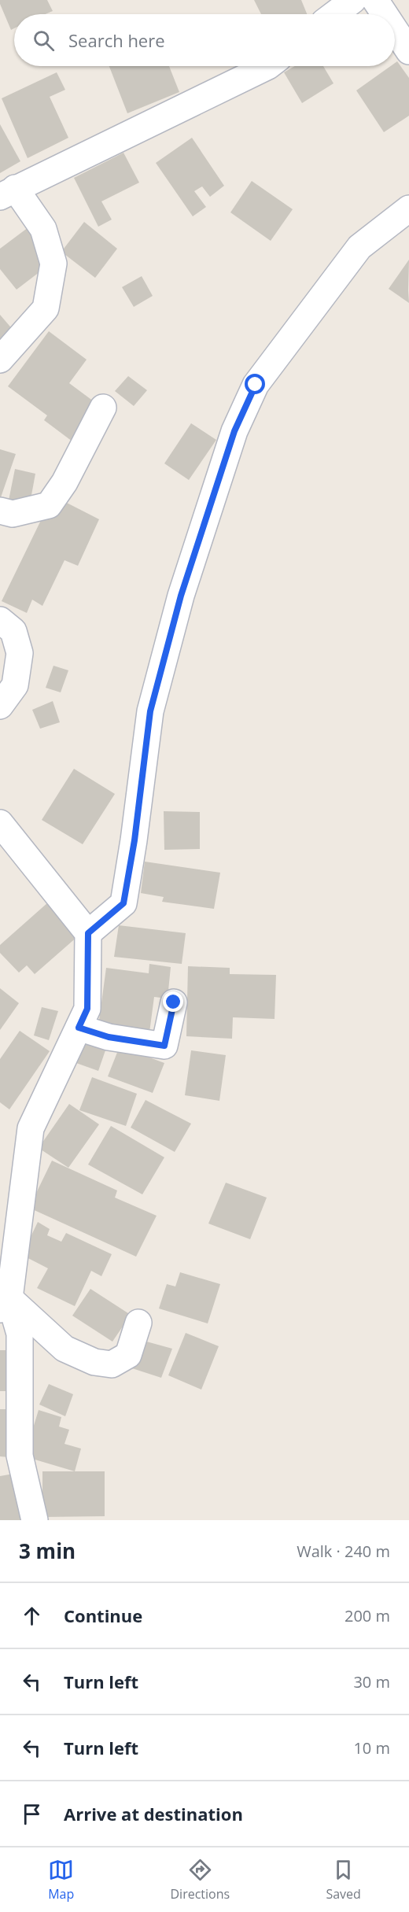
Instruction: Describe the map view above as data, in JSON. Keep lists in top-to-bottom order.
{
  "page": {
    "search": "Search here",
    "heading": ["3 min", "Walk · 240 m"],
    "list": [
      ["Continue", "200 m"],
      ["Turn left", "30 m"],
      ["Turn left", "10 m"],
      "Arrive at destination"
    ],
    "nav": ["Map", "Directions", "Saved"]
  }
}
